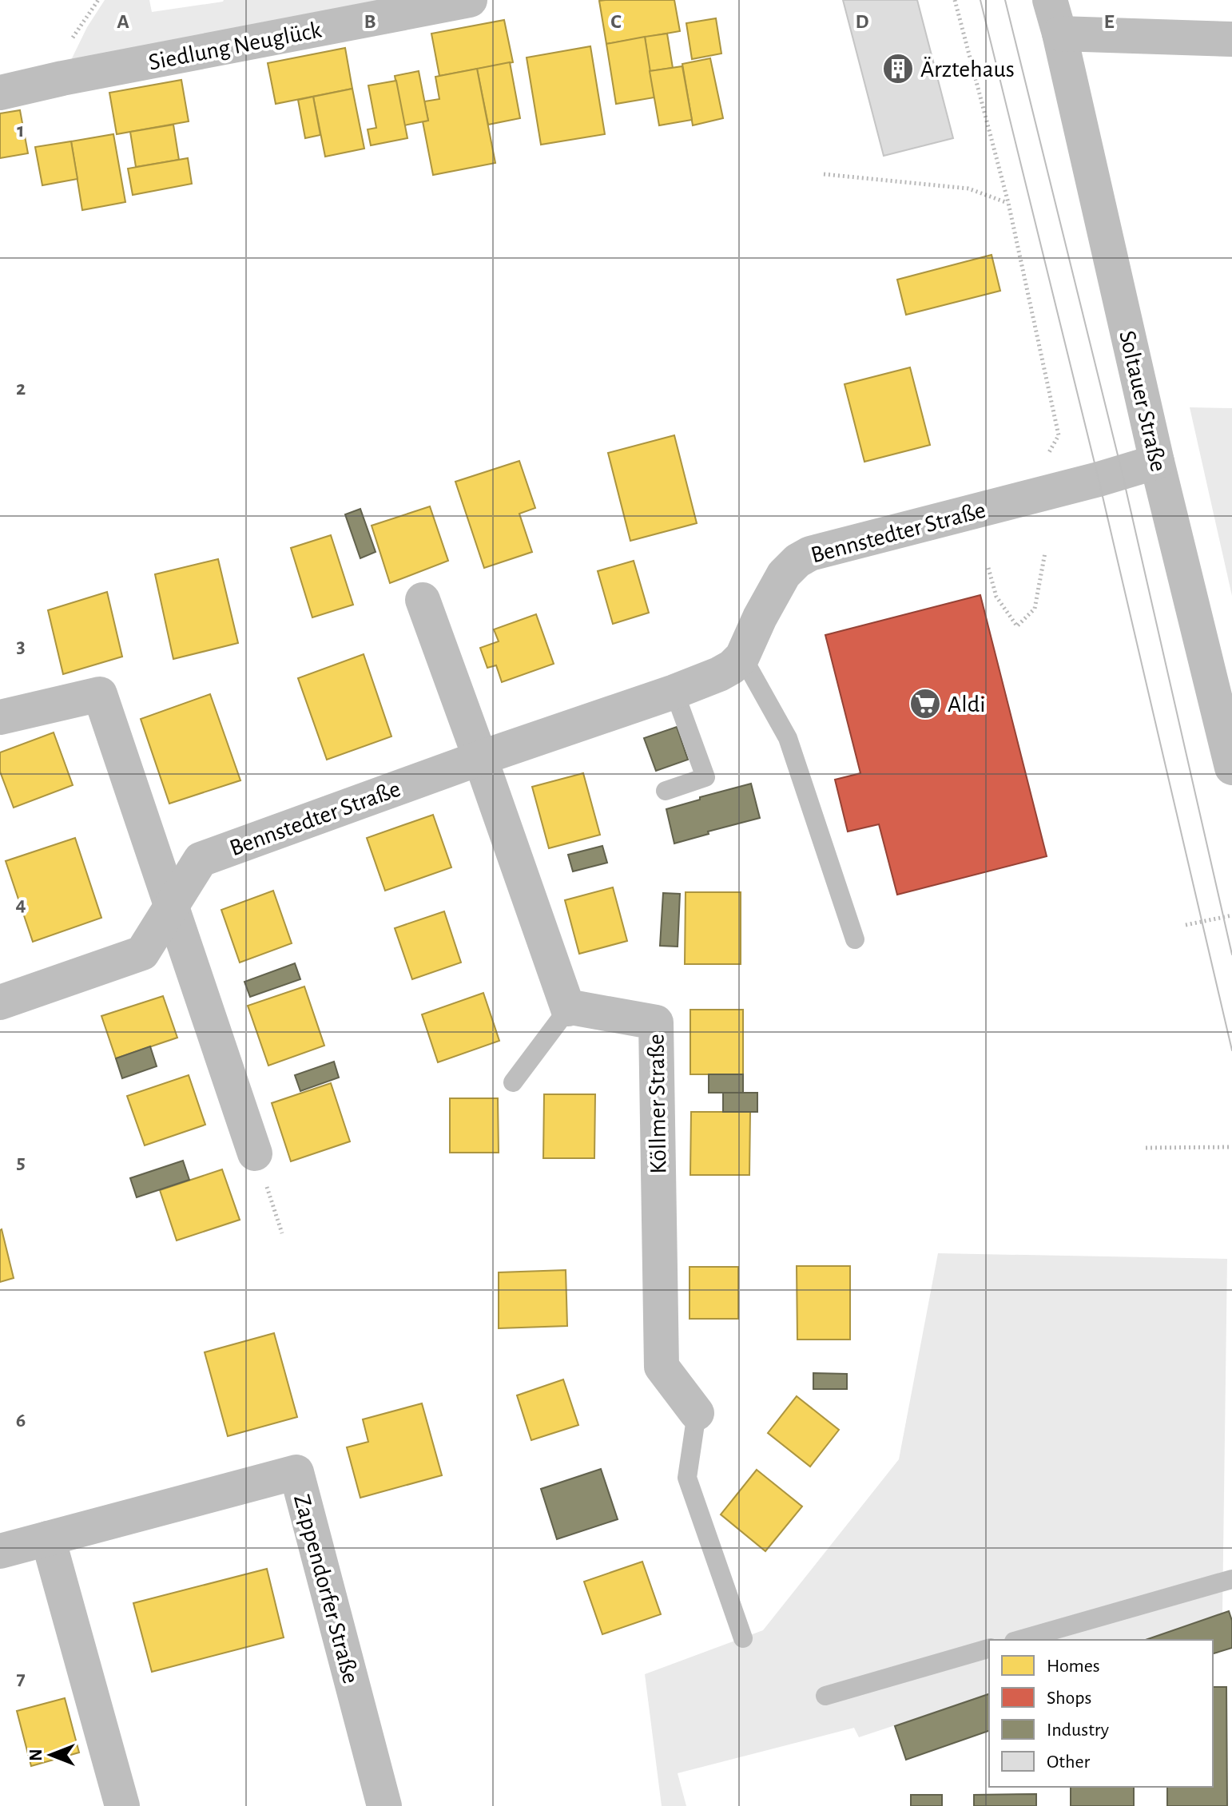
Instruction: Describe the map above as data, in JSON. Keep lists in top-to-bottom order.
{
  "streets": {
    "street": [
      "Siedlung Neuglück",
      "Soltauer Straße",
      "Bennstedter Straße",
      "Köllmer Straße",
      "Zappendorfer Straße"
    ]
  },
  "crossings": [
    ["Soltauer Straße", "Bennstedter Straße"]
  ],
  "places": {
    "building": ["Ärztehaus"],
    "supermarket": ["Aldi"]
  },
  "legend": [
    "Homes",
    "Shops",
    "Industry",
    "Other"
  ],
  "north": "left",
  "grid": {
    "columns": [
      "A",
      "B",
      "C",
      "D",
      "E"
    ],
    "rows": [
      "1",
      "2",
      "3",
      "4",
      "5",
      "6",
      "7"
    ]
  }
}
